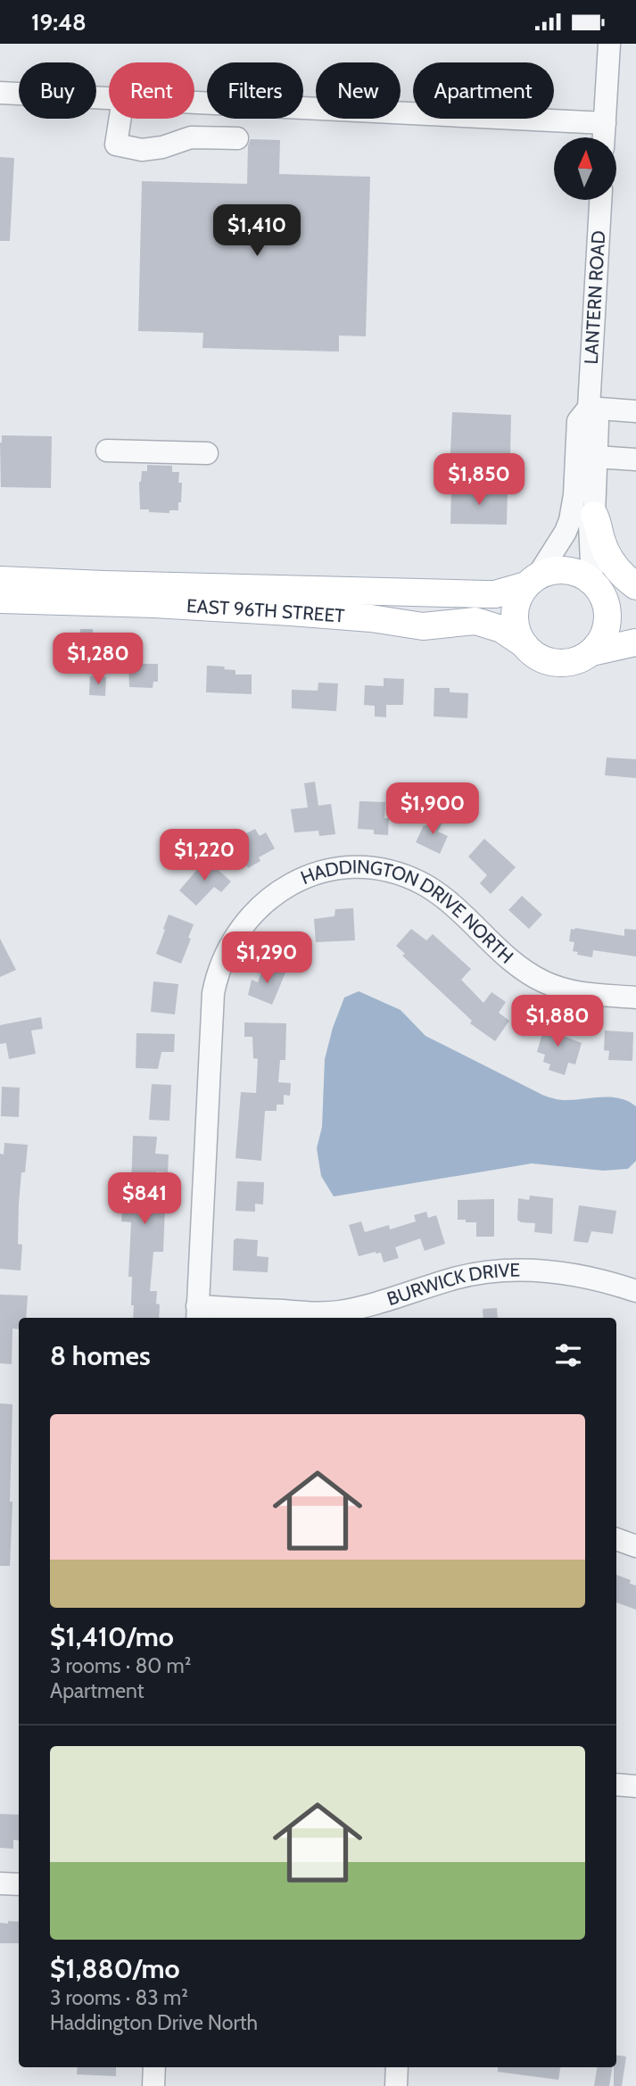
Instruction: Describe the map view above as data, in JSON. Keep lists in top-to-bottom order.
{
  "streets": {
    "main road": ["EAST 96TH STREET"],
    "street": ["LANTERN ROAD", "HADDINGTON DRIVE NORTH", "BURWICK DRIVE"]
  },
  "crossings": [
    ["LANTERN ROAD", "EAST 96TH STREET"],
    ["HADDINGTON DRIVE NORTH", "BURWICK DRIVE"]
  ],
  "north": "top",
  "page": {
    "status": "19:48",
    "chip": [
      "Buy",
      "Rent",
      "Filters",
      "New",
      "Apartment"
    ],
    "price": [
      "$1,410",
      "$1,850",
      "$1,280",
      "$1,900",
      "$1,220",
      "$1,290",
      "$1,880",
      "$841"
    ],
    "heading": "8 homes",
    "list": [
      {
        "name": "$1,410/mo",
        "note": "3 rooms · 80 m² · Apartment"
      },
      {
        "name": "$1,880/mo",
        "note": "3 rooms · 83 m² · Haddington Drive North"
      }
    ]
  }
}
